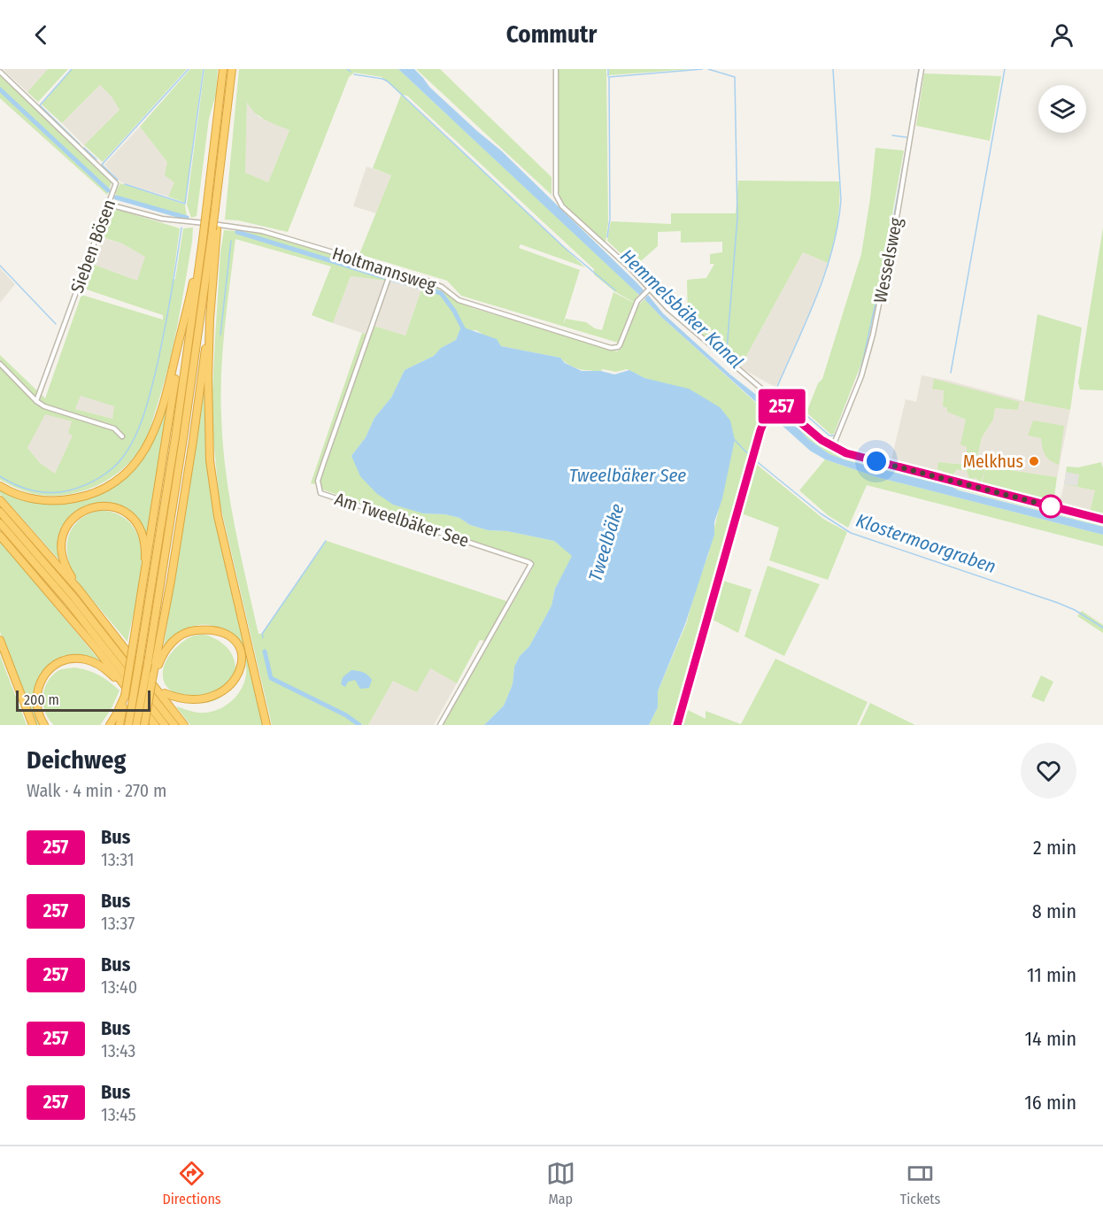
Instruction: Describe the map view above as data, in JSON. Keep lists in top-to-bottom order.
{
  "streets": {
    "street": [
      "Sieben Bösen",
      "Wesselsweg",
      "Holtmannsweg",
      "Am Tweelbäker See"
    ]
  },
  "crossings": [
    ["Sieben Bösen", "Holtmannsweg"],
    ["Holtmannsweg", "Am Tweelbäker See"]
  ],
  "water": [
    "Hemmelsbäker Kanal",
    "Tweelbäker See",
    "Tweelbäke",
    "Klostermoorgraben"
  ],
  "places": ["Melkhus"],
  "lines": ["bus line 257"],
  "scale_bar": "200 m",
  "page": {
    "header": "Commutr",
    "on_map": "257",
    "scale": "200 m",
    "heading": ["Deichweg", "Walk · 4 min · 270 m"],
    "list": [
      {
        "mark": "257",
        "name": "Bus",
        "note": "13:31",
        "value": "2 min"
      },
      {
        "mark": "257",
        "name": "Bus",
        "note": "13:37",
        "value": "8 min"
      },
      {
        "mark": "257",
        "name": "Bus",
        "note": "13:40",
        "value": "11 min"
      },
      {
        "mark": "257",
        "name": "Bus",
        "note": "13:43",
        "value": "14 min"
      },
      {
        "mark": "257",
        "name": "Bus",
        "note": "13:45",
        "value": "16 min"
      }
    ],
    "tabs": ["Directions", "Map", "Tickets"]
  }
}
